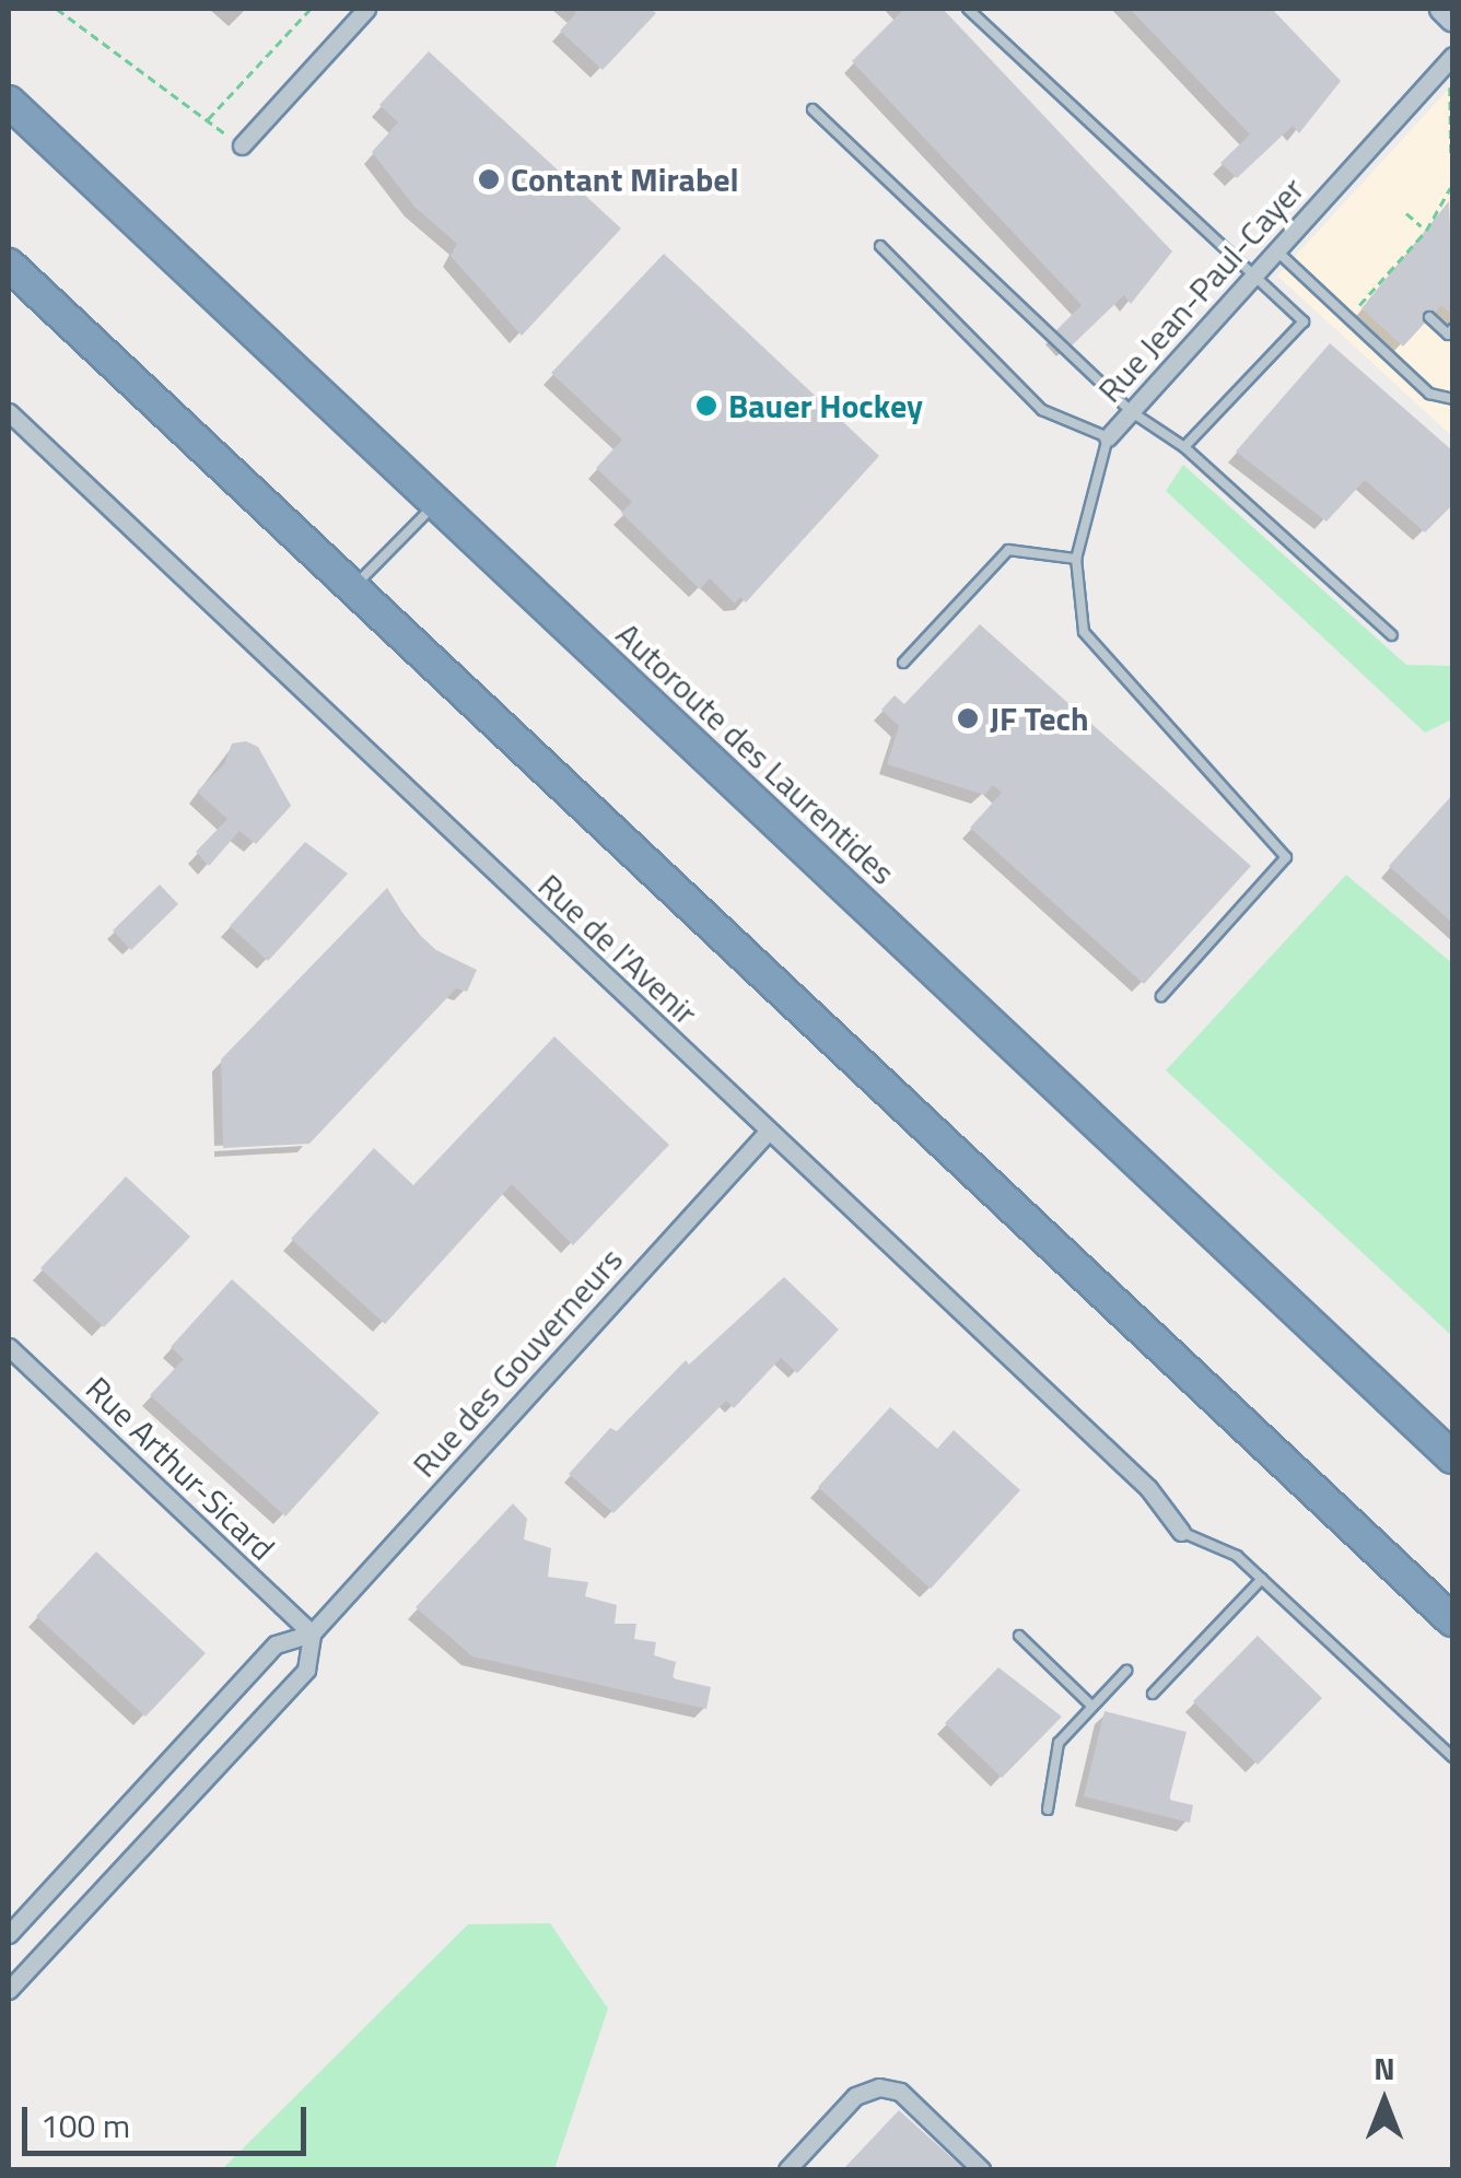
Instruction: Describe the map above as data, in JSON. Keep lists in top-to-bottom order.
{
  "streets": {
    "highway": ["Autoroute des Laurentides"],
    "street": [
      "Rue Jean-Paul-Cayer",
      "Rue de l'Avenir",
      "Rue des Gouverneurs",
      "Rue Arthur-Sicard"
    ]
  },
  "crossings": [
    ["Rue de l'Avenir", "Rue des Gouverneurs"],
    ["Rue des Gouverneurs", "Rue Arthur-Sicard"]
  ],
  "places": ["Contant Mirabel", "Bauer Hockey", "JF Tech"],
  "scale_bar": "100 m",
  "north": "top"
}
